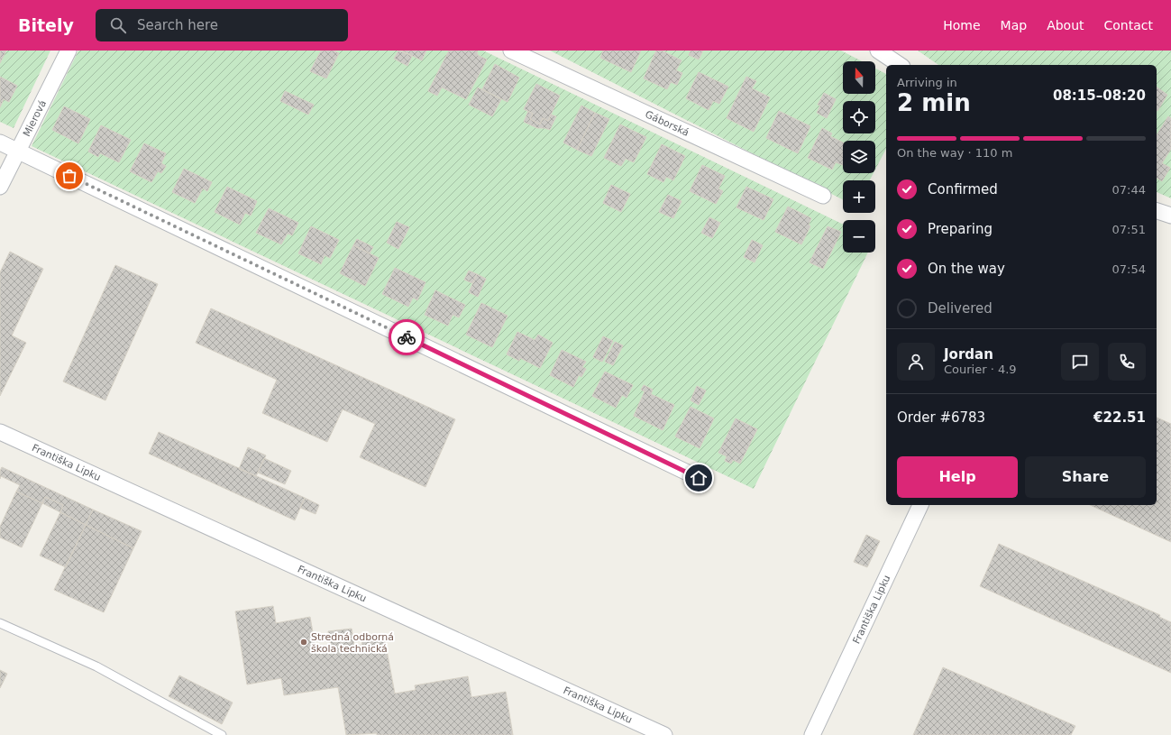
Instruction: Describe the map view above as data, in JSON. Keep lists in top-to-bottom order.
{
  "streets": {
    "street": ["Mierová", "Gáborská", "Františka Lipku"]
  },
  "places": ["Stredná odborná škola technická"],
  "north": "top",
  "page": {
    "header": "Bitely",
    "search": "Search here",
    "nav": [
      "Home",
      "Map",
      "About",
      "Contact"
    ],
    "map_buttons": ["+", "−"],
    "heading": ["2 min", "Arriving in", "08:15–08:20"],
    "panel": [
      "Jordan",
      "Courier · 4.9",
      "Order #6783",
      "€22.51"
    ],
    "bar": "On the way · 110 m",
    "list": [
      ["Confirmed", "07:44"],
      ["Preparing", "07:51"],
      ["On the way", "07:54"],
      "Delivered"
    ],
    "buttons": ["Help", "Share"]
  }
}
